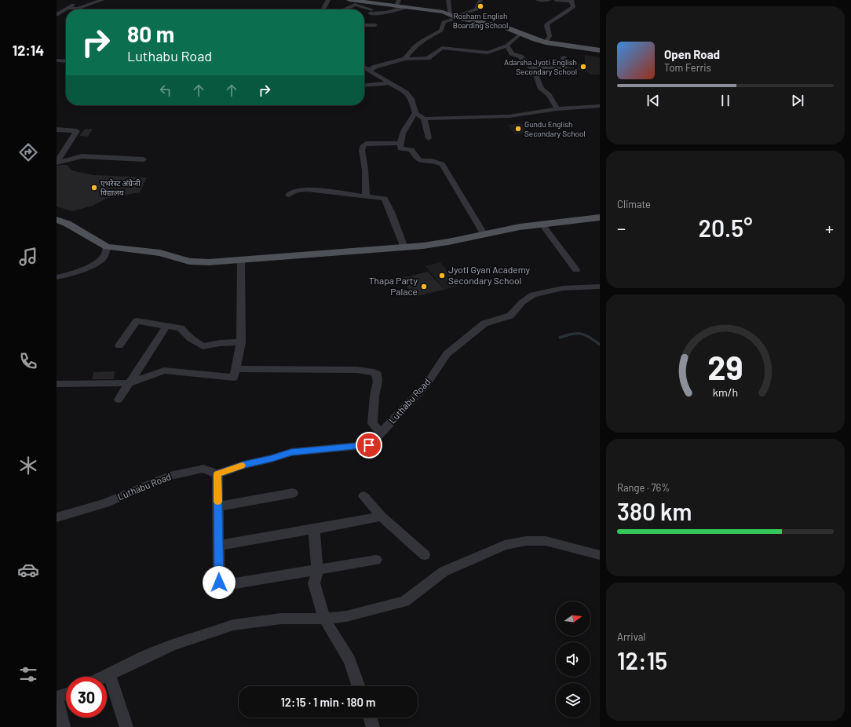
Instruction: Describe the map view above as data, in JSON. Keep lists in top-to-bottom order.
{
  "streets": {
    "street": ["Luthabu Road"]
  },
  "places": [
    "Rosham English Boarding School",
    "Adarsha Jyoti English Secondary School",
    "Gundu English Secondary School",
    "एभरेस्ट अंग्रेजी विद्यालय",
    "Jyoti Gyan Academy Secondary School",
    "Thapa Party Palace"
  ],
  "north": "right",
  "page": {
    "tabs": "12:14",
    "turn": ["80 m", "Luthabu Road"],
    "song": ["Open Road", "Tom Ferris"],
    "tile": [
      "Climate",
      ["Range · 76%", "380 km"],
      ["Arrival", "12:15"]
    ],
    "heat": ["−", "20.5°", "+"],
    "limit": "30",
    "trip": "12:15 · 1 min · 180 m",
    "gauge": ["29", "km/h"]
  }
}
